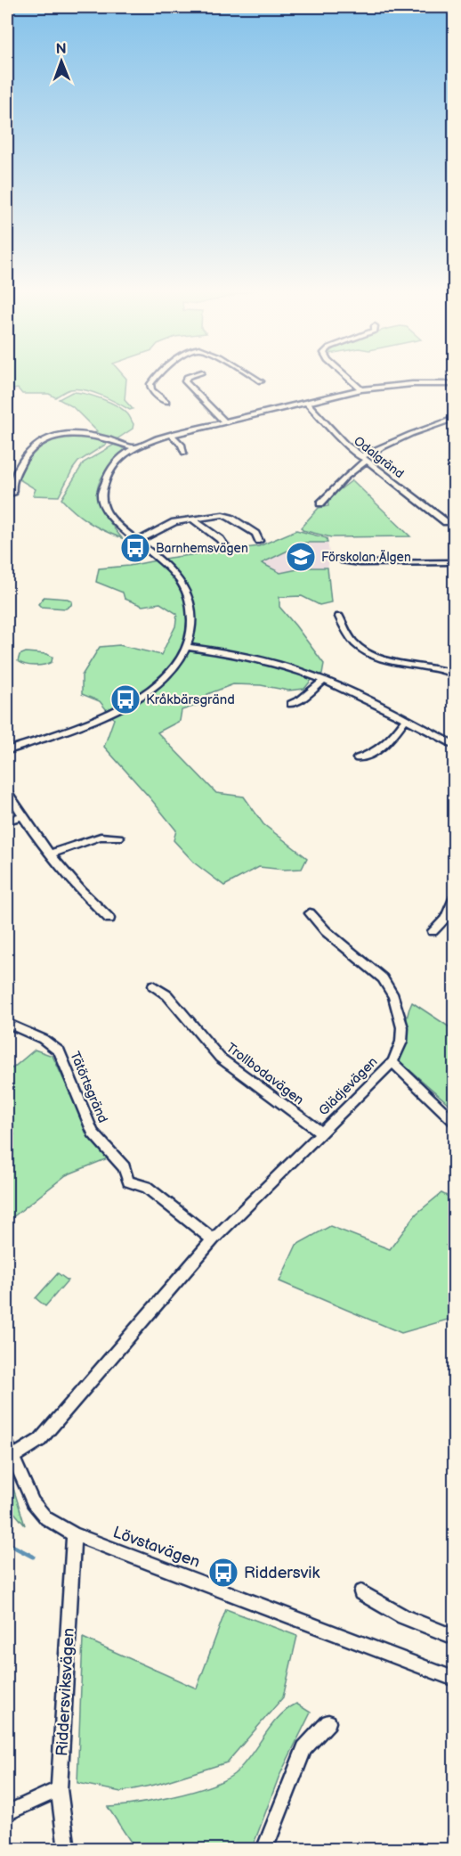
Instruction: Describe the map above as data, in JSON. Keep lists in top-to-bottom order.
{
  "streets": {
    "street": [
      "Odalgränd",
      "Trollbodavägen",
      "Glädjevägen",
      "Tätörtsgränd",
      "Lövstavägen",
      "Riddersviksvägen"
    ]
  },
  "crossings": [
    ["Trollbodavägen", "Glädjevägen"],
    ["Glädjevägen", "Tätörtsgränd"],
    ["Glädjevägen", "Lövstavägen"],
    ["Lövstavägen", "Riddersviksvägen"]
  ],
  "places": {
    "bus stop": ["Barnhemsvägen", "Kråkbärsgränd", "Riddersvik"],
    "school or university": ["Förskolan Älgen"]
  },
  "north": "top"
}
